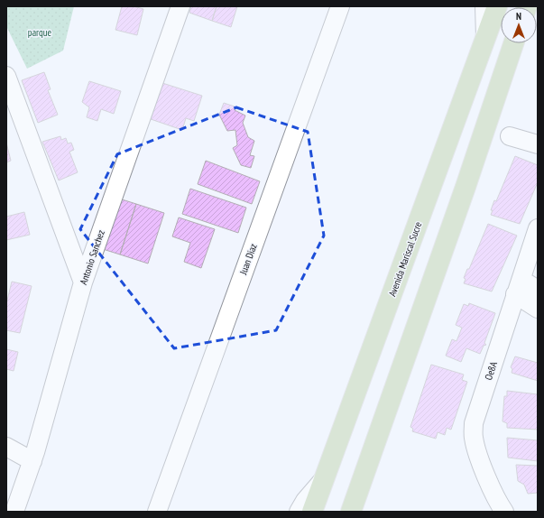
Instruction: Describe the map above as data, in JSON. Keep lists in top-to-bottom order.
{
  "streets": {
    "main road": ["Avenida Mariscal Sucre"],
    "street": ["Antonio Sanchez", "Juan Diaz", "Oe8A"]
  },
  "parks": ["parque"],
  "north": "top"
}
